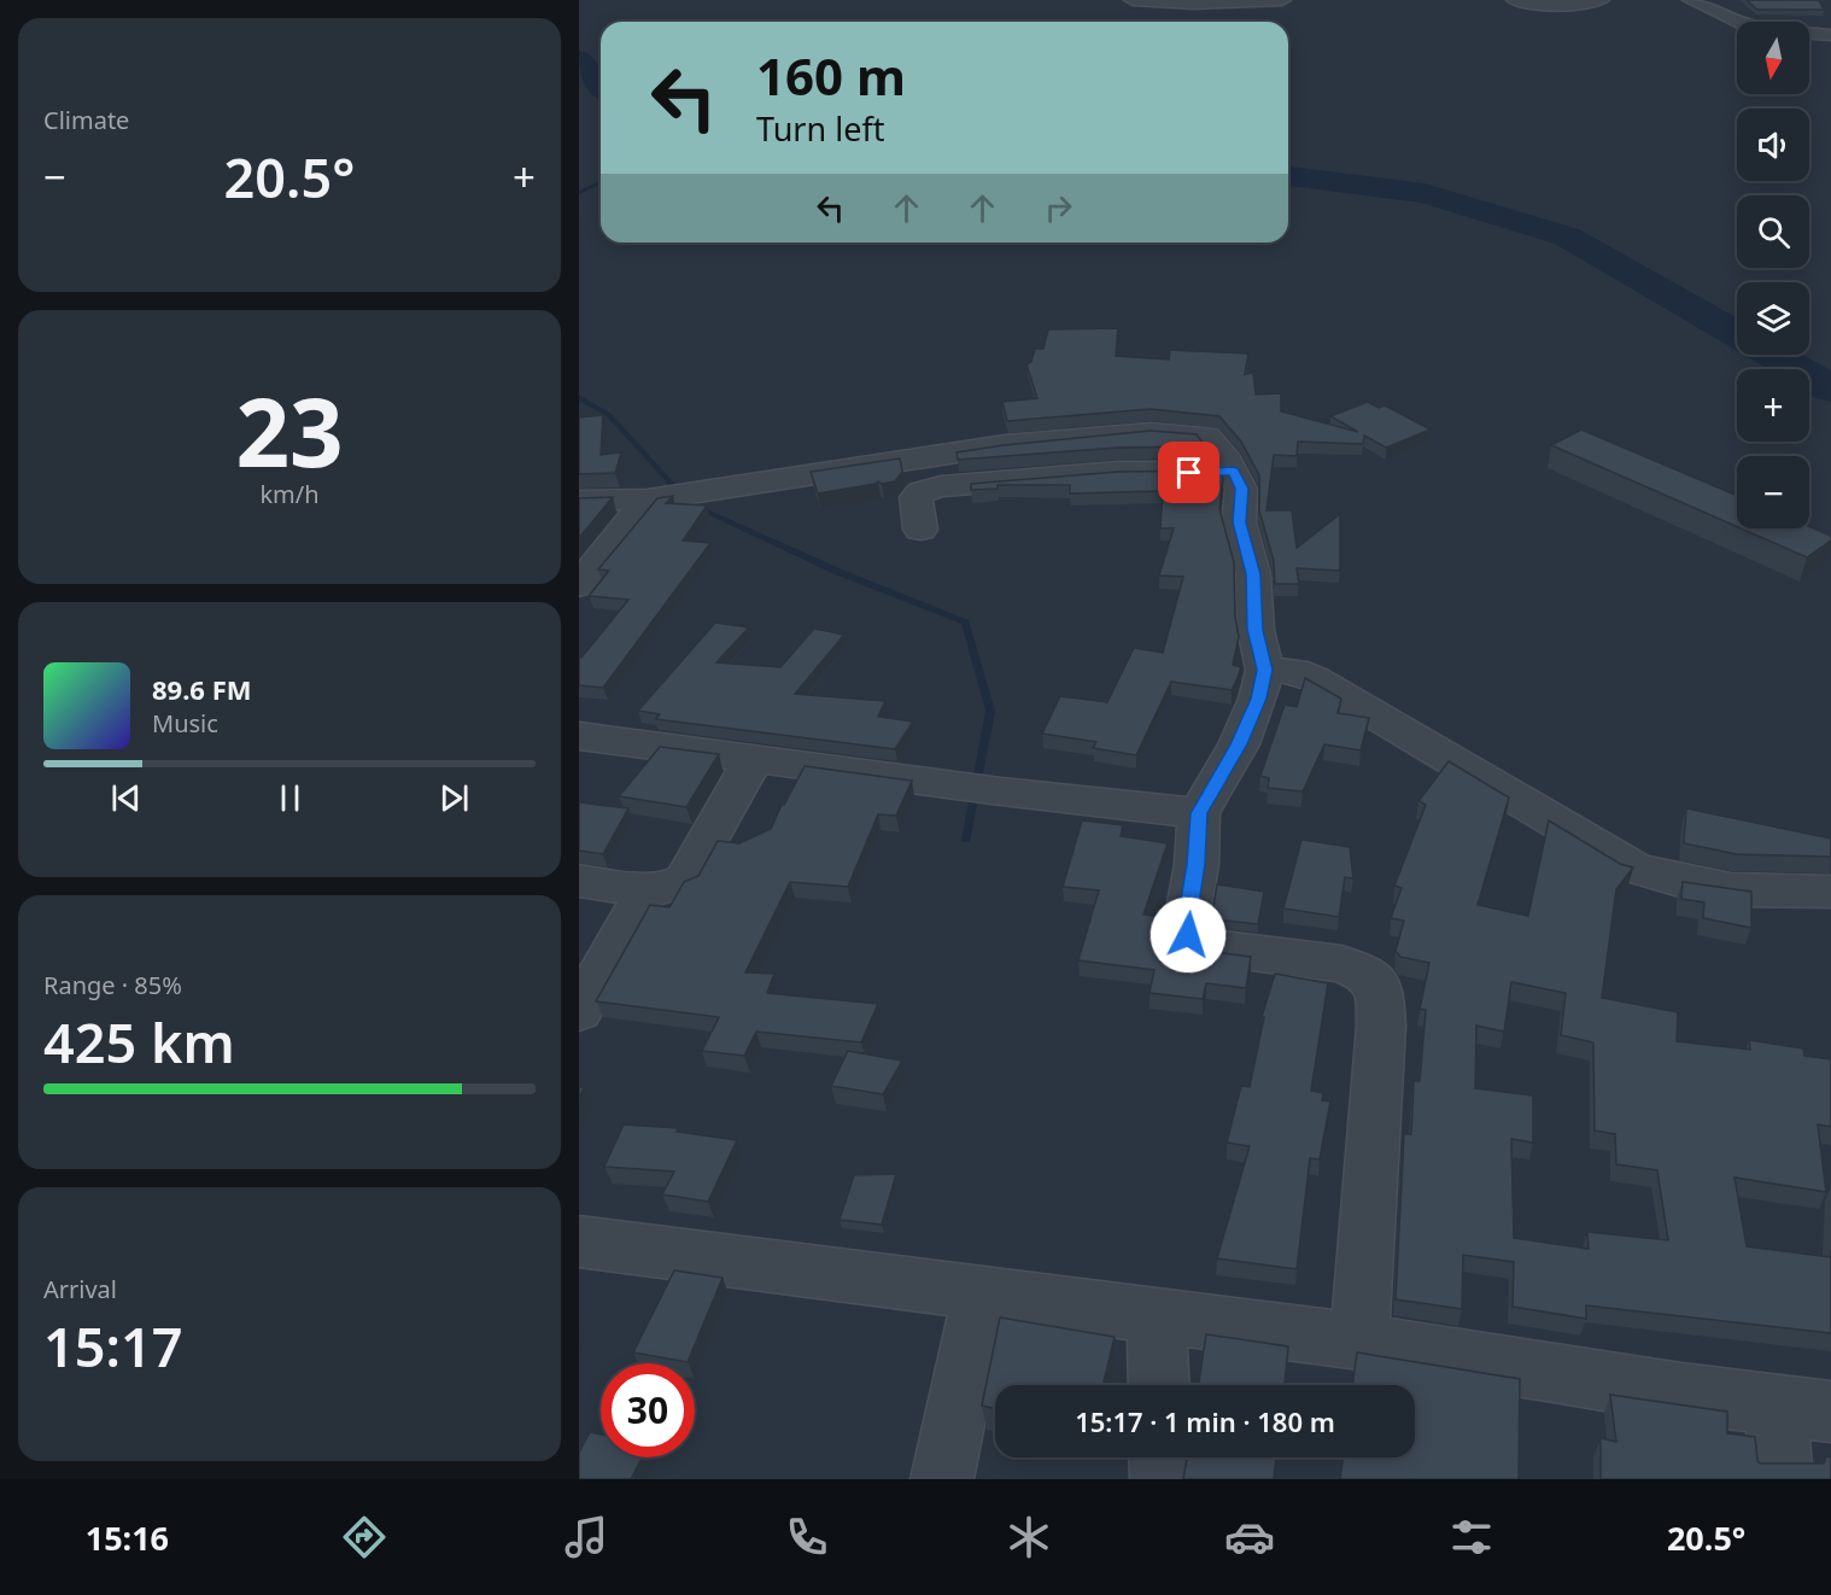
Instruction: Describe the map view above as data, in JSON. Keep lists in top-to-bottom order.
{
  "north": "bottom",
  "page": {
    "tile": [
      "Climate",
      ["23", "km/h"],
      ["Range · 85%", "425 km"],
      ["Arrival", "15:17"]
    ],
    "map_buttons": ["+", "−"],
    "turn": ["160 m", "Turn left"],
    "heat": ["−", "20.5°", "+"],
    "song": ["89.6 FM", "Music"],
    "limit": "30",
    "trip": "15:17 · 1 min · 180 m",
    "tabs": ["15:16", "20.5°"]
  }
}
